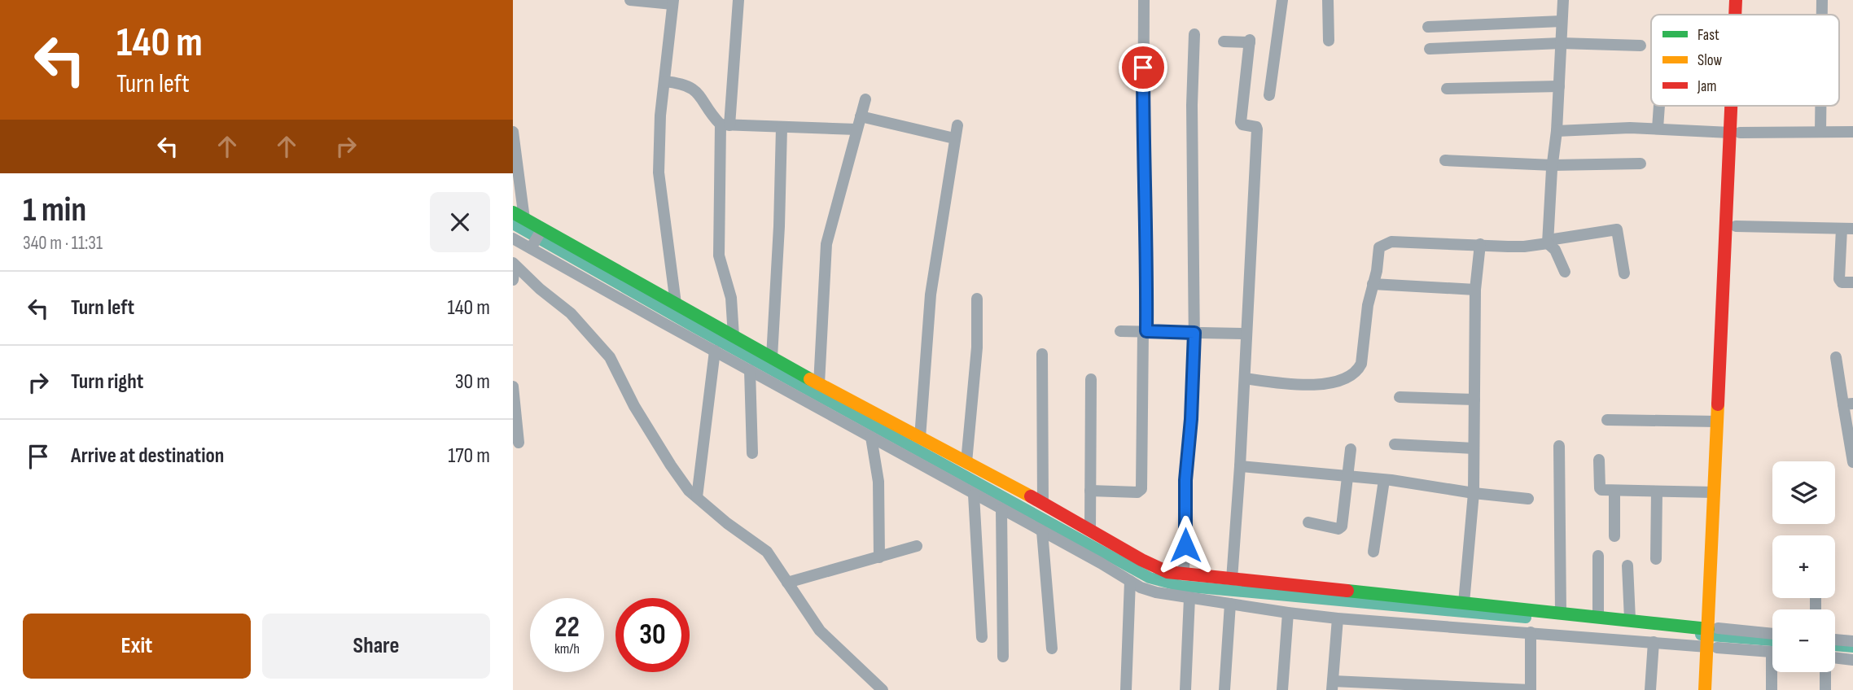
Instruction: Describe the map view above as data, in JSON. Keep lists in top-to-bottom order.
{
  "legend": ["Fast", "Slow", "Jam"],
  "page": {
    "turn": ["140 m", "Turn left"],
    "heading": ["1 min", "340 m · 11:31"],
    "list": [
      {
        "name": "Turn left",
        "value": "140 m"
      },
      {
        "name": "Turn right",
        "value": "30 m"
      },
      {
        "name": "Arrive at destination",
        "value": "170 m"
      }
    ],
    "map_buttons": ["+", "−"],
    "speed": "22 km/h",
    "limit": "30",
    "buttons": ["Exit", "Share"]
  }
}
